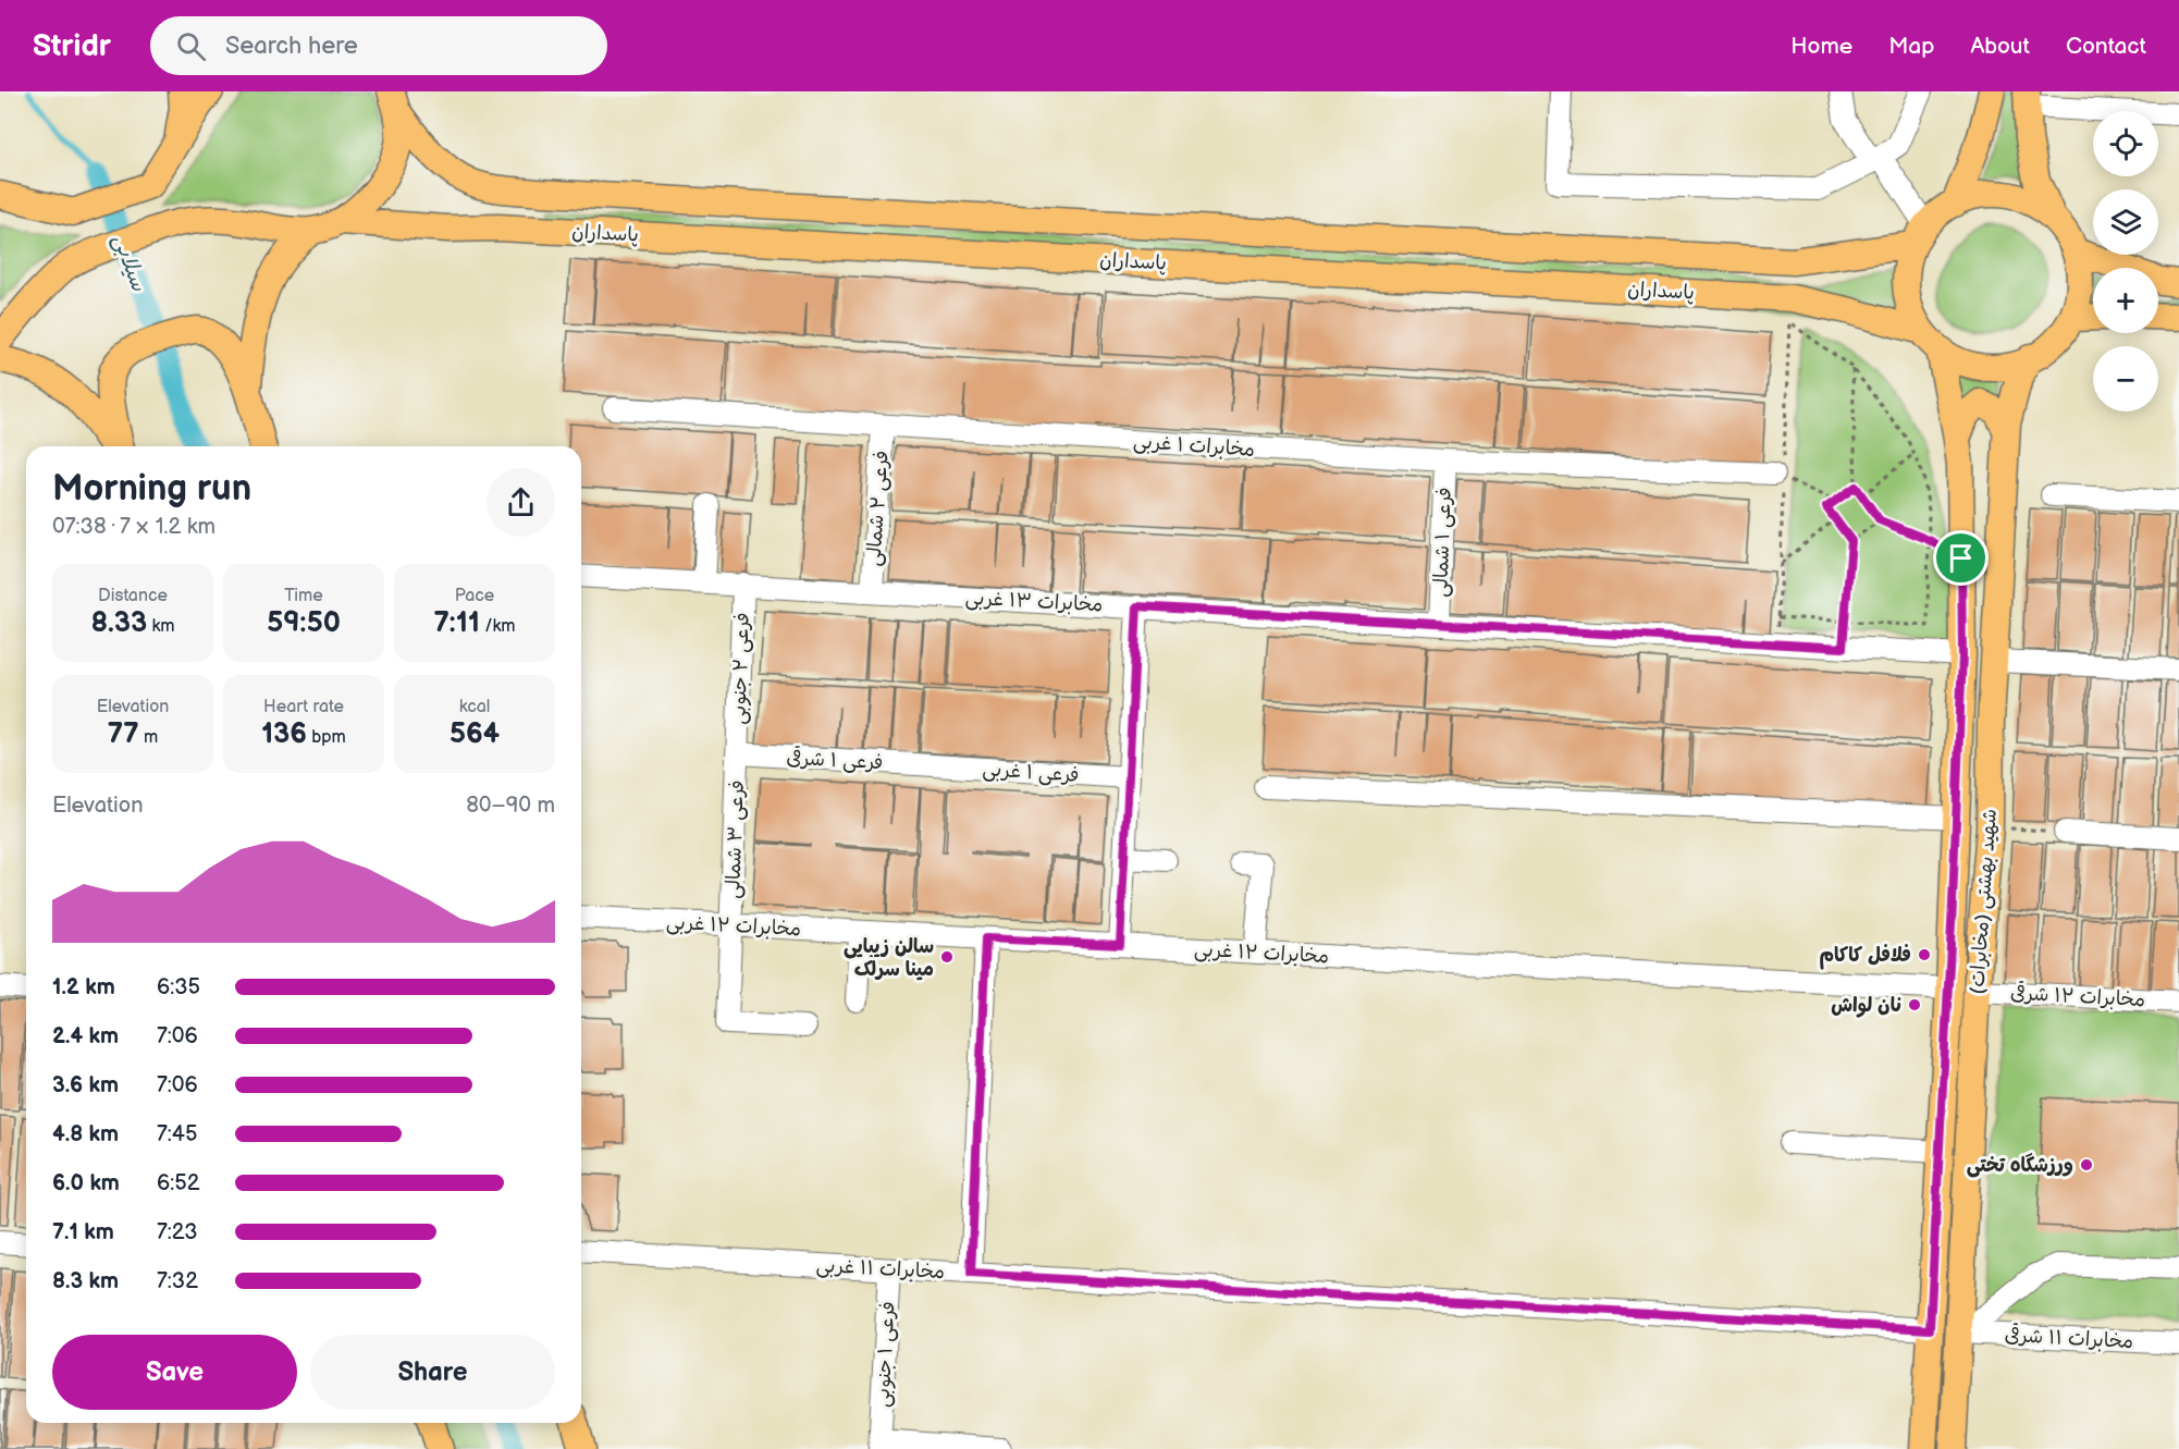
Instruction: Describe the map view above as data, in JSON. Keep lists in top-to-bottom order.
{
  "streets": {
    "main road": ["پاسداران", "شهید بهشتی (مخابرات)"],
    "street": [
      "مخابرات ۱ غربی",
      "فرعی ۲ شمالی",
      "فرعی ۱ شمالی",
      "مخابرات ۱۳ غربی",
      "فرعی ۲ جنوبی",
      "فرعی ۱ شرقی",
      "فرعی ۱ غربی",
      "فرعی ۳ شمالی",
      "مخابرات ۱۲ غربی",
      "مخابرات ۱۲ شرقی",
      "مخابرات ۱۱ غربی",
      "مخابرات ۱۱ شرقی",
      "فرعی ۱ جنوبی"
    ]
  },
  "crossings": [
    ["پاسداران", "شهید بهشتی (مخابرات)"],
    ["مخابرات ۱ غربی", "فرعی ۲ شمالی"],
    ["مخابرات ۱ غربی", "فرعی ۱ شمالی"],
    ["فرعی ۲ شمالی", "مخابرات ۱۳ غربی"],
    ["فرعی ۱ شمالی", "مخابرات ۱۳ غربی"],
    ["مخابرات ۱۳ غربی", "فرعی ۲ جنوبی"],
    ["مخابرات ۱۳ غربی", "شهید بهشتی (مخابرات)"],
    ["فرعی ۲ جنوبی", "فرعی ۱ شرقی"],
    ["فرعی ۲ جنوبی", "فرعی ۳ شمالی"],
    ["فرعی ۱ شرقی", "فرعی ۱ غربی"],
    ["فرعی ۱ شرقی", "فرعی ۳ شمالی"],
    ["فرعی ۳ شمالی", "مخابرات ۱۲ غربی"],
    ["شهید بهشتی (مخابرات)", "مخابرات ۱۲ غربی"],
    ["شهید بهشتی (مخابرات)", "مخابرات ۱۲ شرقی"],
    ["شهید بهشتی (مخابرات)", "مخابرات ۱۱ غربی"],
    ["شهید بهشتی (مخابرات)", "مخابرات ۱۱ شرقی"],
    ["مخابرات ۱۱ غربی", "فرعی ۱ جنوبی"]
  ],
  "water": ["سیلابی"],
  "places": [
    "فلافل کاکام",
    "سالن زیبایی مینا سرلک",
    "نان لواش",
    "ورزشگاه تختی"
  ],
  "page": {
    "header": "Stridr",
    "search": "Search here",
    "nav": [
      "Home",
      "Map",
      "About",
      "Contact"
    ],
    "map_buttons": ["+", "−"],
    "heading": ["Morning run", "07:38 · 7 × 1.2 km"],
    "stats": [
      ["Distance", "8.33 km"],
      ["Time", "59:50"],
      ["Pace", "7:11 /km"],
      ["Elevation", "77 m"],
      ["Heart rate", "136 bpm"],
      ["kcal", "564"]
    ],
    "chart": ["Elevation", "80–90 m"],
    "list": [
      {
        "name": "1.2 km",
        "note": "6:35"
      },
      {
        "name": "2.4 km",
        "note": "7:06"
      },
      {
        "name": "3.6 km",
        "note": "7:06"
      },
      {
        "name": "4.8 km",
        "note": "7:45"
      },
      {
        "name": "6.0 km",
        "note": "6:52"
      },
      {
        "name": "7.1 km",
        "note": "7:23"
      },
      {
        "name": "8.3 km",
        "note": "7:32"
      }
    ],
    "buttons": ["Save", "Share"]
  }
}
